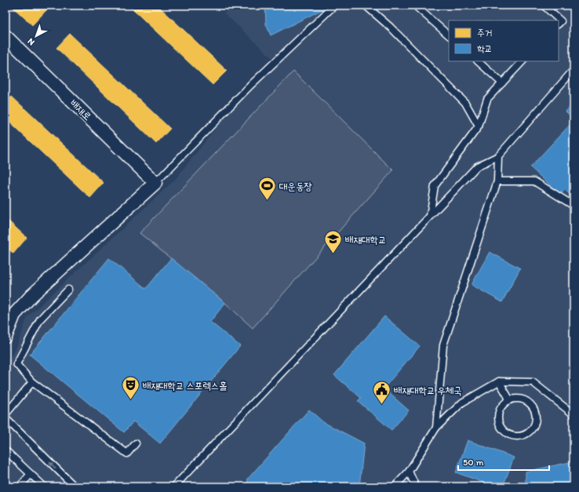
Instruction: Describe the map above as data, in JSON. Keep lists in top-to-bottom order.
{
  "streets": {
    "street": ["배재로"]
  },
  "places": {
    "sports": ["대운동장"],
    "school or university": ["배재대학교"],
    "theatre": ["배재대학교 스포렉스홀"],
    "public building": ["배재대학교 우체국"]
  },
  "legend": ["주거", "학교"],
  "scale_bar": "50 m",
  "north": "bottom left"
}
